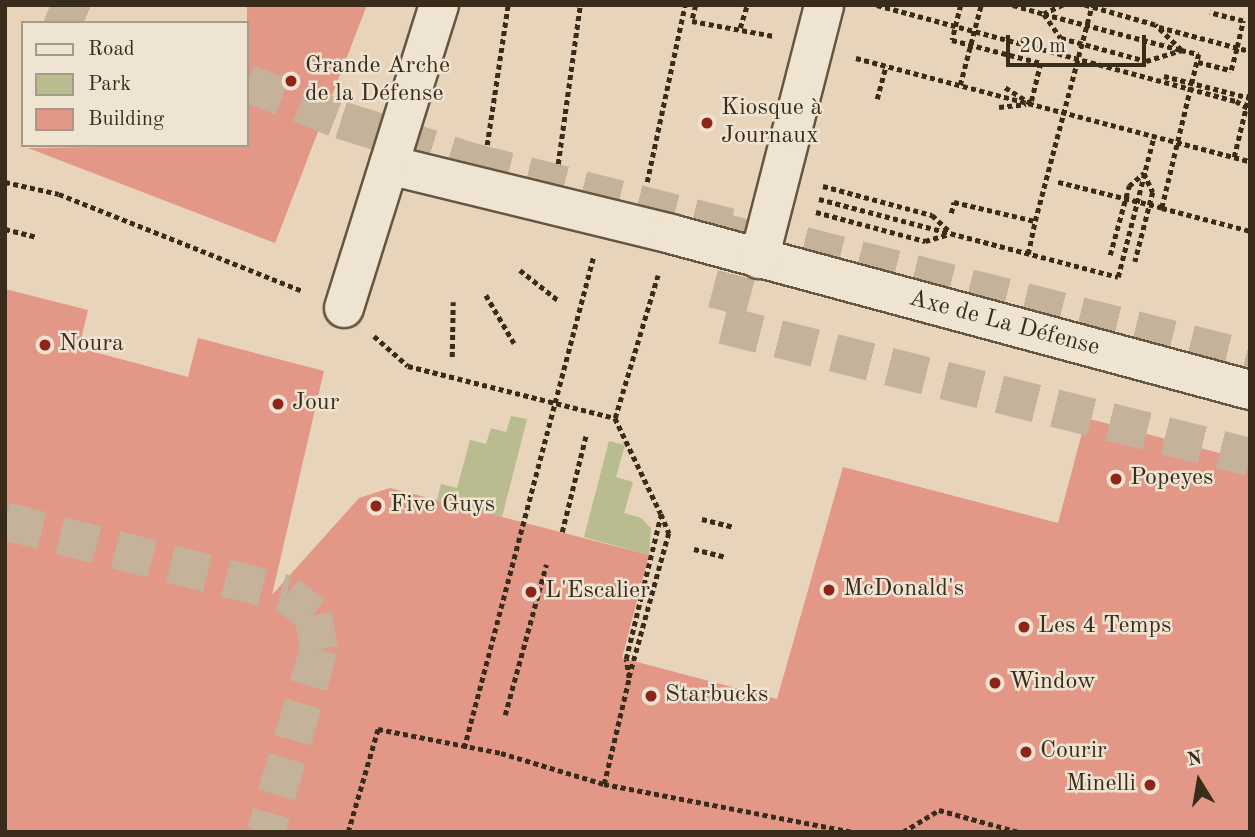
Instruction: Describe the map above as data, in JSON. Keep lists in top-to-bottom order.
{
  "streets": {
    "street": ["Axe de La Défense"]
  },
  "places": [
    "Grande Arche de la Défense",
    "Kiosque à Journaux",
    "Noura",
    "Jour",
    "Popeyes",
    "Five Guys",
    "McDonald's",
    "L'Escalier",
    "Les 4 Temps",
    "Window",
    "Starbucks",
    "Courir",
    "Minelli"
  ],
  "legend": ["Road", "Park", "Building"],
  "scale_bar": "20 m",
  "north": "top"
}
